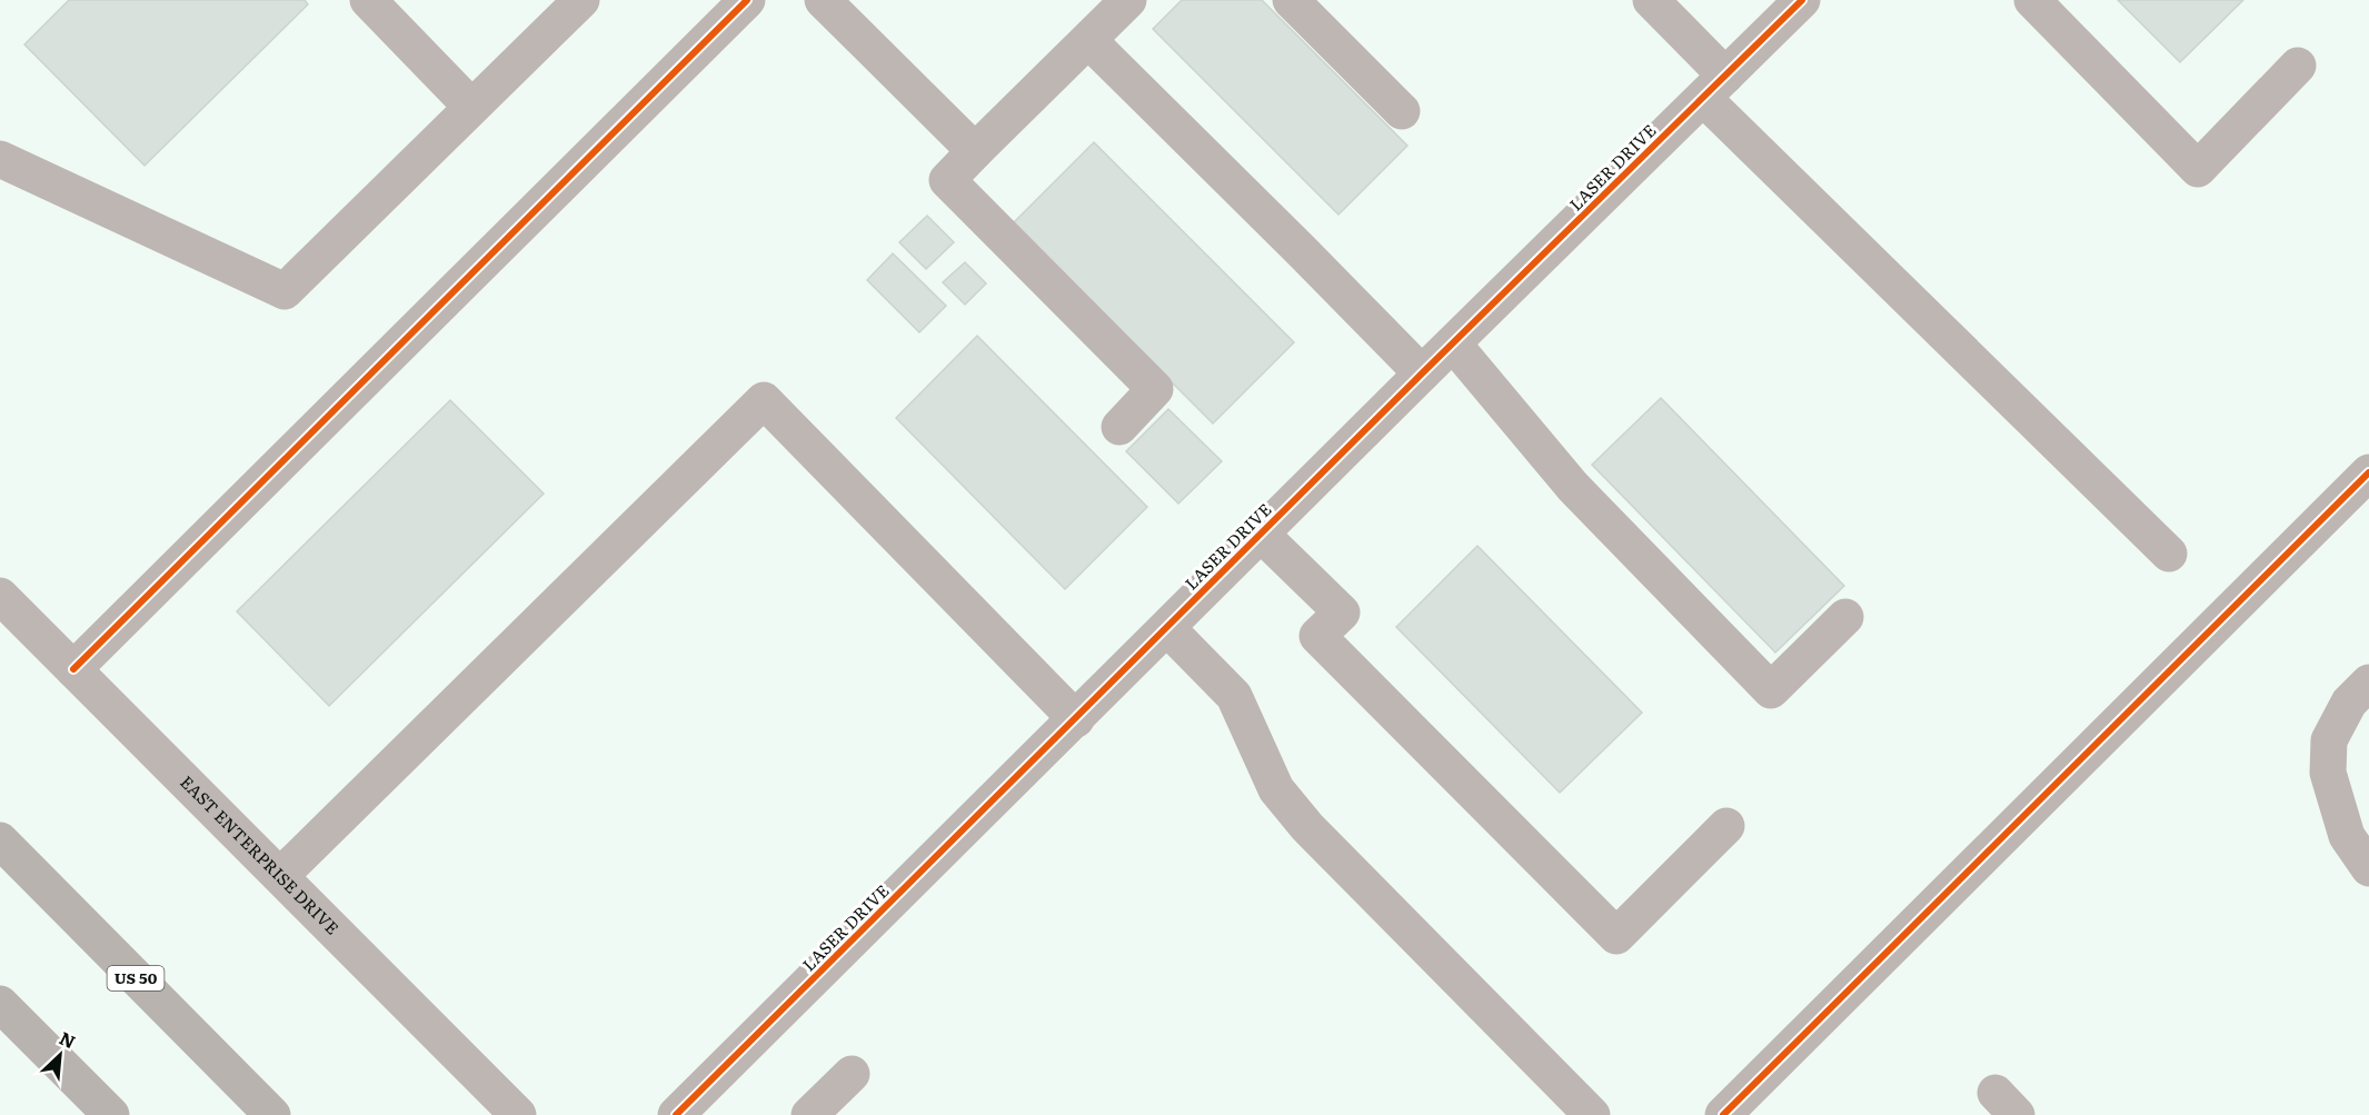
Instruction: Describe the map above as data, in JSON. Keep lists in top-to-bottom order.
{
  "streets": {
    "highway": ["US 50"],
    "street": ["LASER DRIVE", "EAST ENTERPRISE DRIVE"]
  },
  "north": "top right"
}
